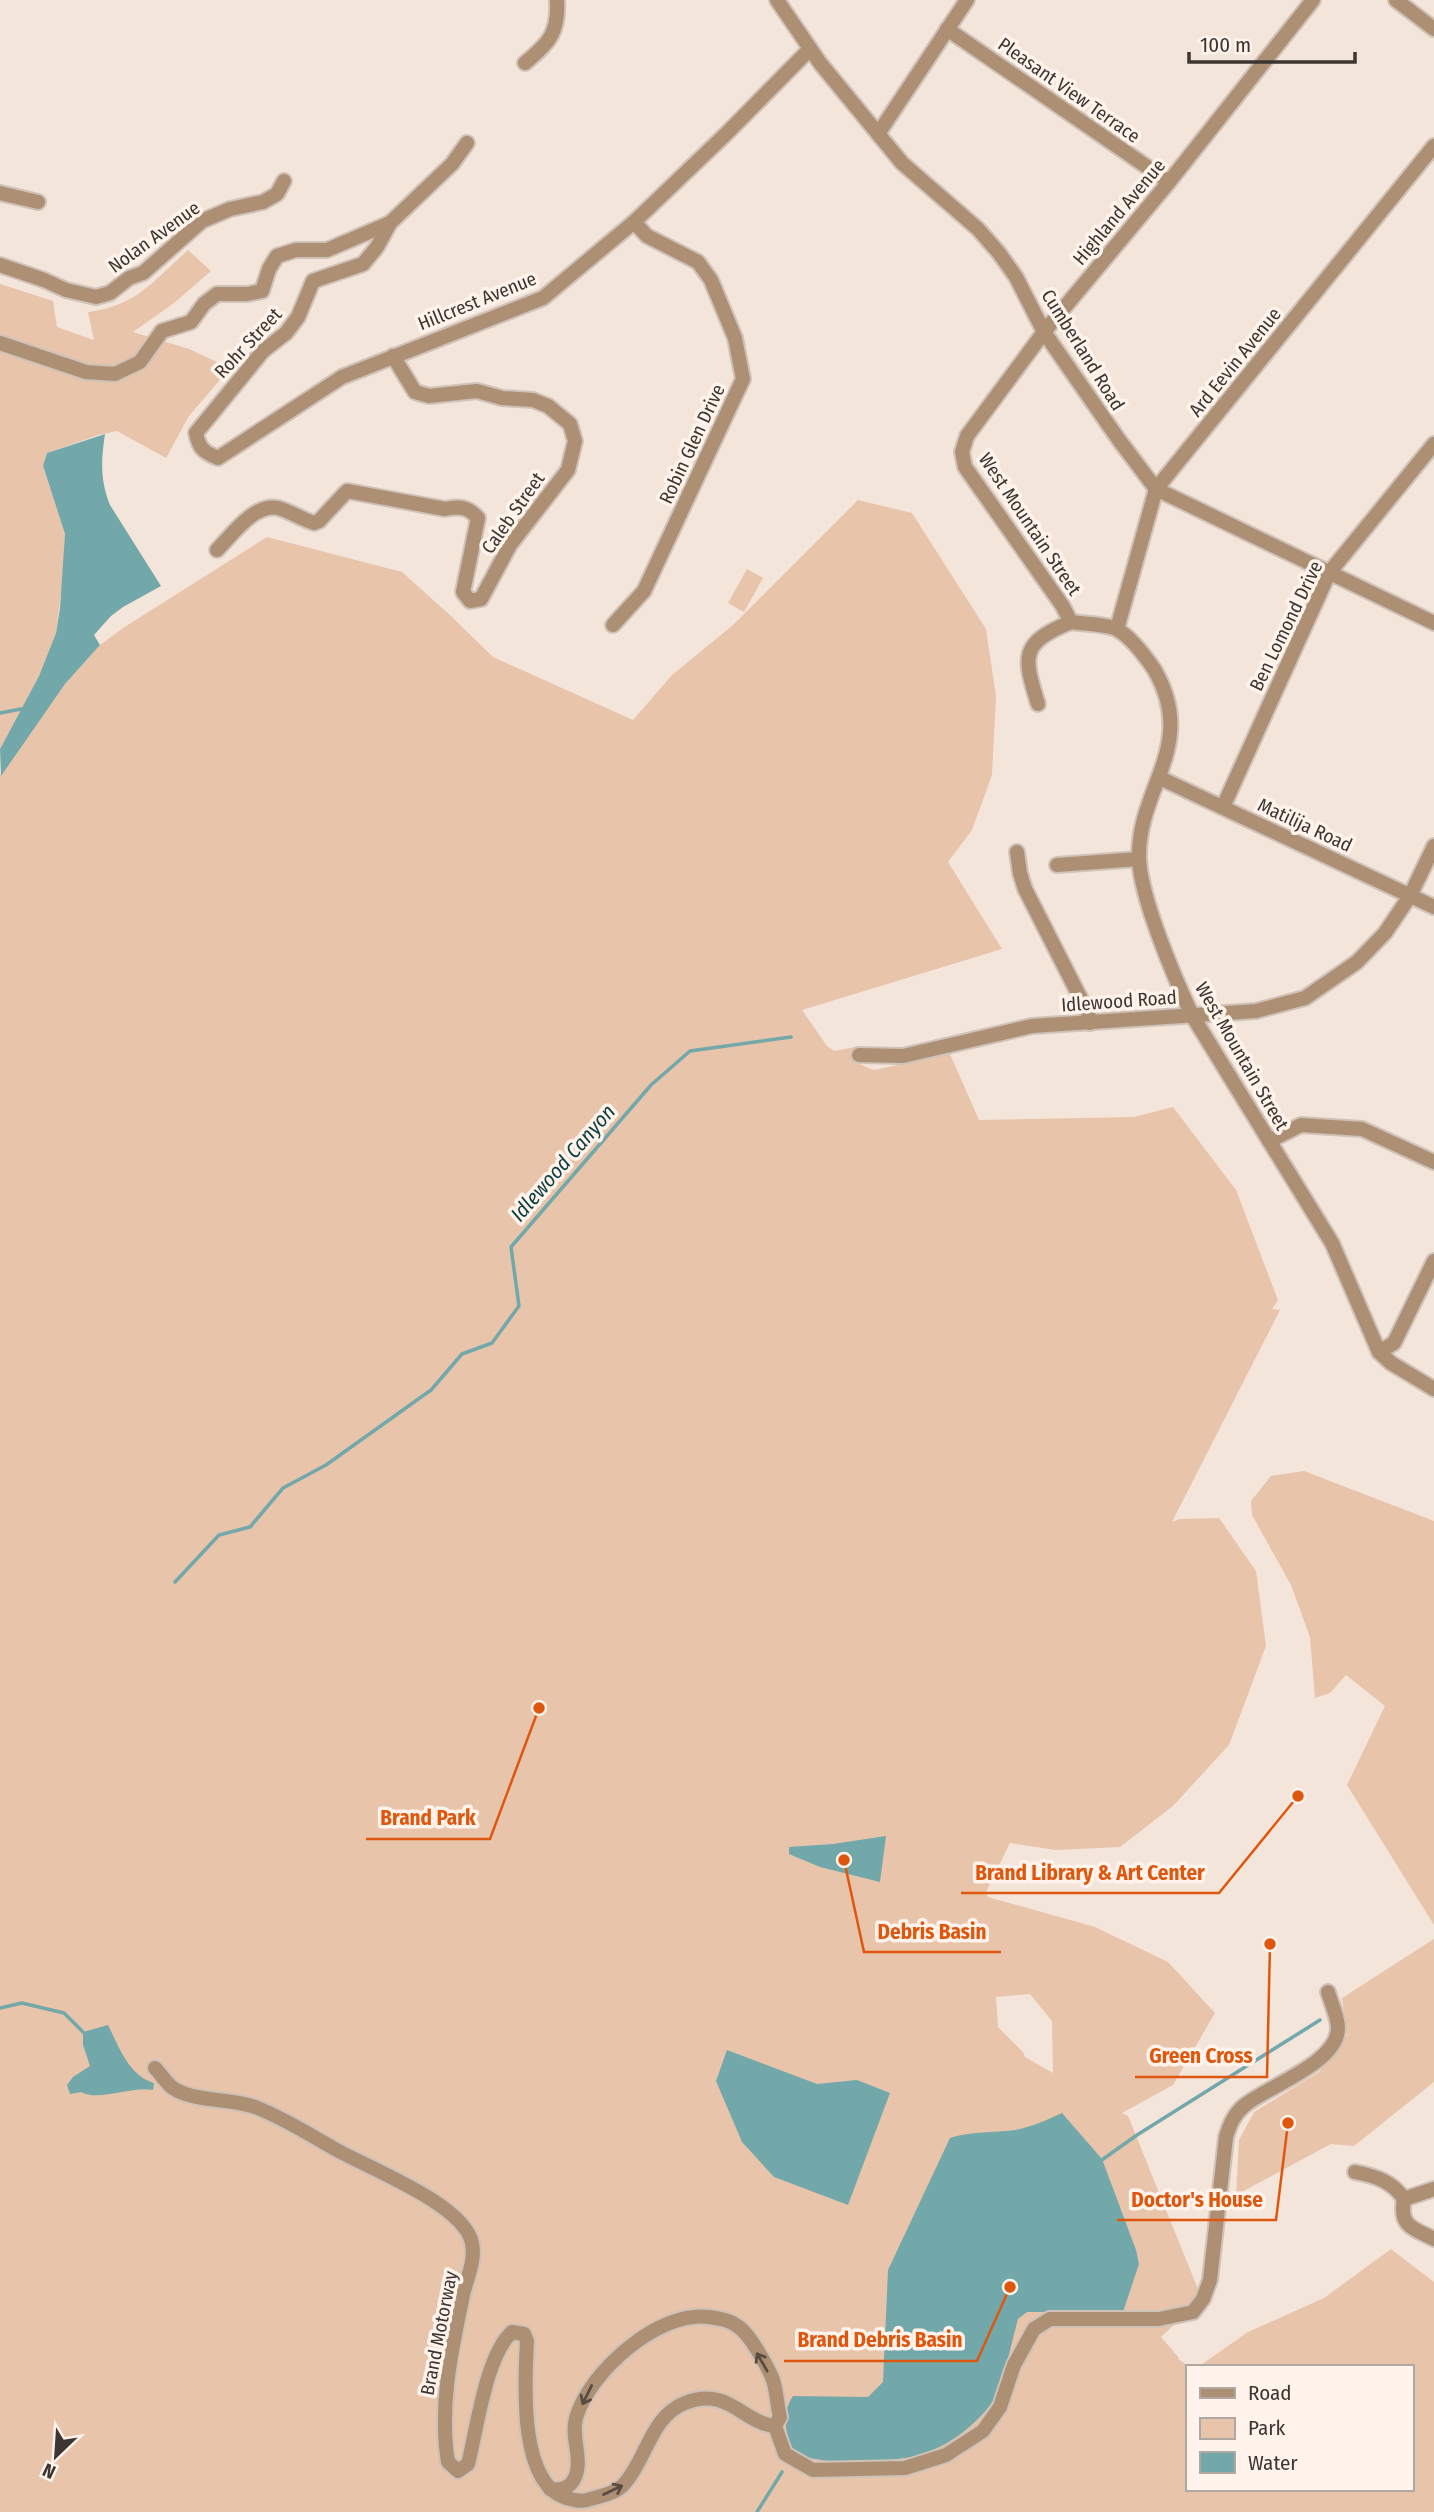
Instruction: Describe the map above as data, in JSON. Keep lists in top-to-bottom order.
{
  "streets": {
    "street": [
      "Pleasant View Terrace",
      "Highland Avenue",
      "Nolan Avenue",
      "Hillcrest Avenue",
      "Rohr Street",
      "Cumberland Road",
      "Ard Eevin Avenue",
      "Robin Glen Drive",
      "Caleb Street",
      "West Mountain Street",
      "Ben Lomond Drive",
      "Matilija Road",
      "Idlewood Road",
      "Brand Motorway"
    ]
  },
  "crossings": [
    ["Pleasant View Terrace", "Highland Avenue"],
    ["Highland Avenue", "Cumberland Road"],
    ["Highland Avenue", "West Mountain Street"],
    ["Hillcrest Avenue", "Rohr Street"],
    ["Hillcrest Avenue", "Cumberland Road"],
    ["Hillcrest Avenue", "Robin Glen Drive"],
    ["Hillcrest Avenue", "Caleb Street"],
    ["Cumberland Road", "Ard Eevin Avenue"],
    ["Cumberland Road", "Ben Lomond Drive"],
    ["Ard Eevin Avenue", "West Mountain Street"],
    ["West Mountain Street", "Matilija Road"],
    ["West Mountain Street", "Idlewood Road"],
    ["Ben Lomond Drive", "Matilija Road"],
    ["Matilija Road", "Idlewood Road"]
  ],
  "water": ["Idlewood Canyon"],
  "places": [
    "Brand Park",
    "Brand Library & Art Center",
    "Debris Basin",
    "Green Cross",
    "Doctor's House",
    "Brand Debris Basin"
  ],
  "legend": ["Road", "Park", "Water"],
  "scale_bar": "100 m",
  "north": "bottom left"
}
